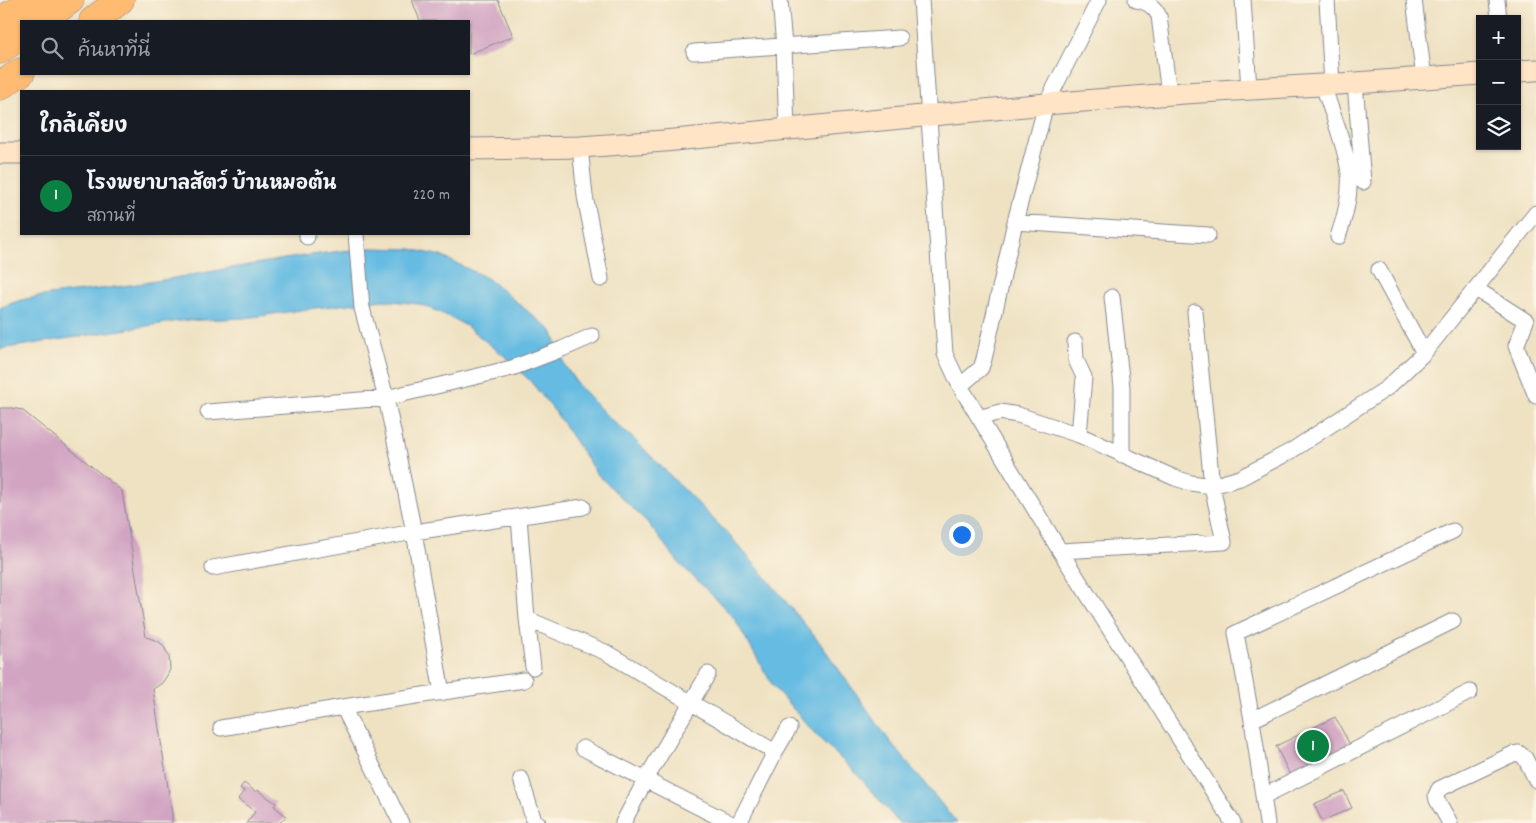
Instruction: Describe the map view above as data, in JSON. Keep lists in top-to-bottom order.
{
  "page": {
    "map_buttons": ["+", "−"],
    "search": "ค้นหาที่นี่",
    "heading": "ใกล้เคียง",
    "list": [
      {
        "mark": "1",
        "name": "โรงพยาบาลสัตว์ บ้านหมอต้น",
        "note": "สถานที่",
        "value": "220 m"
      }
    ],
    "pins": "1"
  }
}
